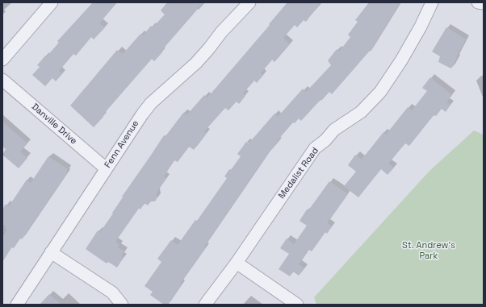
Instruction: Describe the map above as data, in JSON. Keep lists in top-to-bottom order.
{
  "streets": {
    "street": ["Danville Drive", "Fenn Avenue", "Medalist Road"]
  },
  "crossings": [
    ["Danville Drive", "Fenn Avenue"]
  ],
  "parks": ["St. Andrew’s Park"]
}
